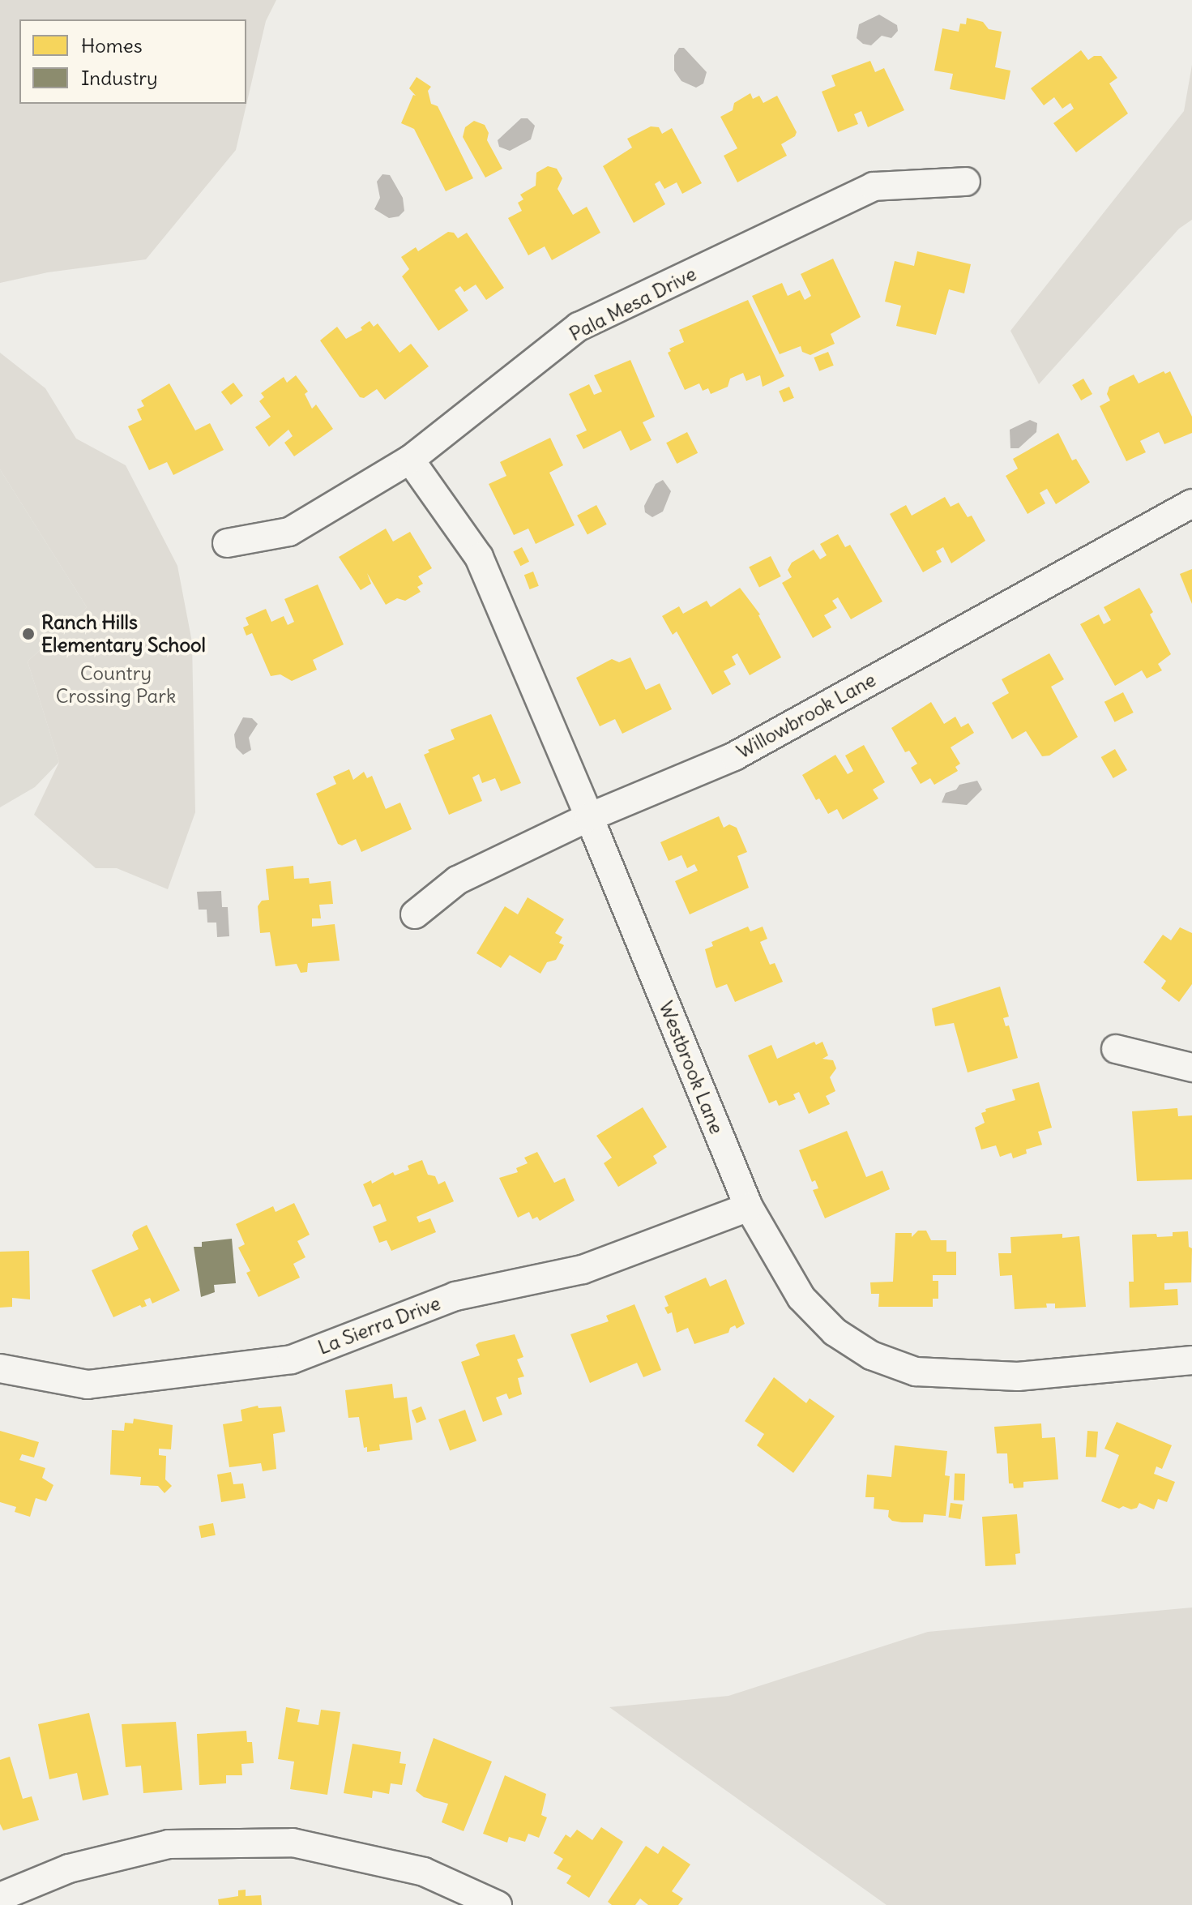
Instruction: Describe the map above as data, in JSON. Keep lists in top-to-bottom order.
{
  "streets": {
    "street": [
      "Pala Mesa Drive",
      "Willowbrook Lane",
      "Westbrook Lane",
      "La Sierra Drive"
    ]
  },
  "crossings": [
    ["Pala Mesa Drive", "Westbrook Lane"],
    ["Willowbrook Lane", "Westbrook Lane"],
    ["Westbrook Lane", "La Sierra Drive"]
  ],
  "parks": ["Country Crossing Park"],
  "places": ["Ranch Hills Elementary School"],
  "legend": ["Homes", "Industry"]
}
